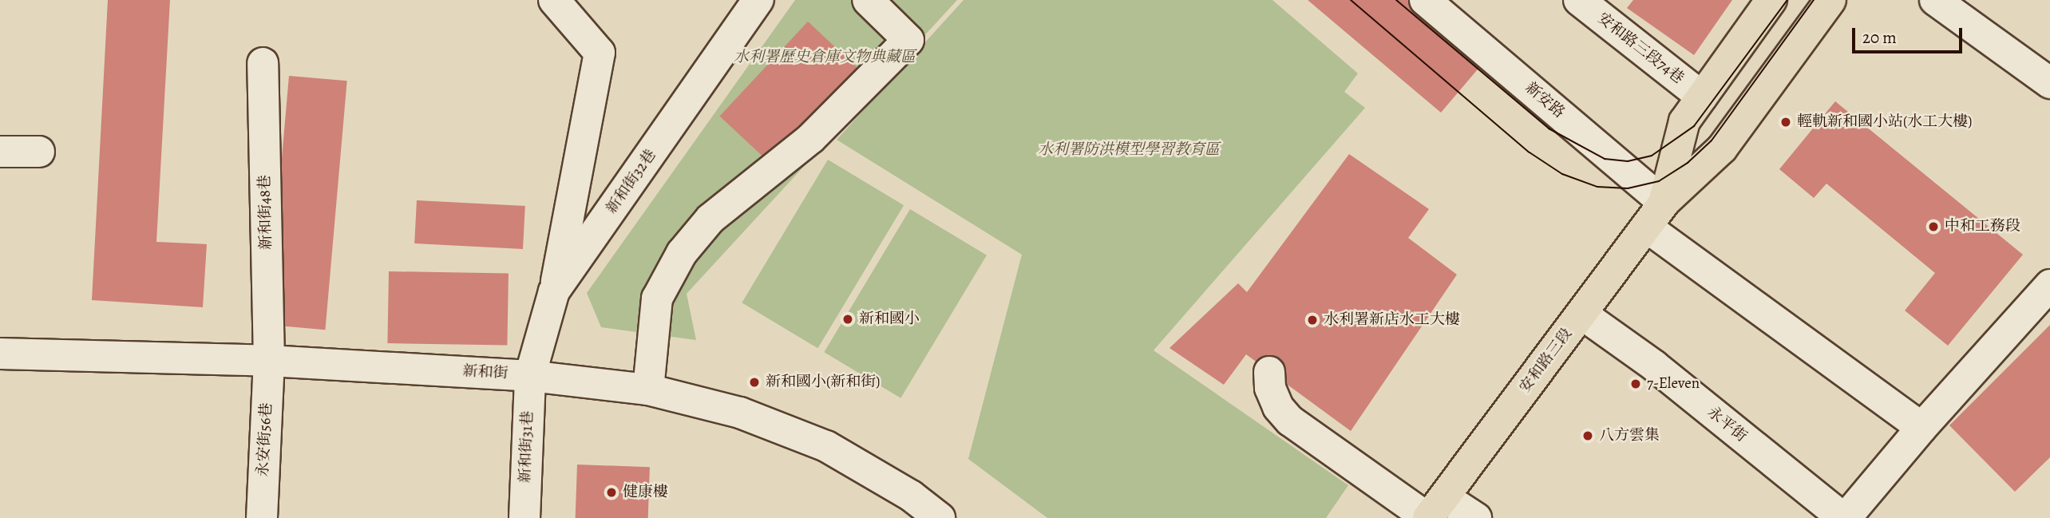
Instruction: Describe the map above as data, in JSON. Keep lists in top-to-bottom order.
{
  "streets": {
    "main road": ["安和路三段"],
    "street": [
      "安和路三段74巷",
      "新安路",
      "新和街32巷",
      "新和街48巷",
      "新和街",
      "永平街",
      "永安街56巷",
      "新和街31巷"
    ]
  },
  "crossings": [
    ["安和路三段74巷", "安和路三段"],
    ["新安路", "安和路三段"],
    ["新和街32巷", "新和街"],
    ["新和街32巷", "新和街31巷"],
    ["新和街48巷", "新和街"],
    ["新和街48巷", "永安街56巷"],
    ["安和路三段", "永平街"],
    ["新和街", "永安街56巷"],
    ["新和街", "新和街31巷"]
  ],
  "parks": ["水利署歷史倉庫文物典藏區", "水利署防洪模型學習教育區"],
  "places": [
    "輕軌新和國小站(水工大樓)",
    "中和工務段",
    "新和國小",
    "水利署新店水工大樓",
    "新和國小(新和街)",
    "7-Eleven",
    "八方雲集",
    "健康樓"
  ],
  "scale_bar": "20 m"
}
